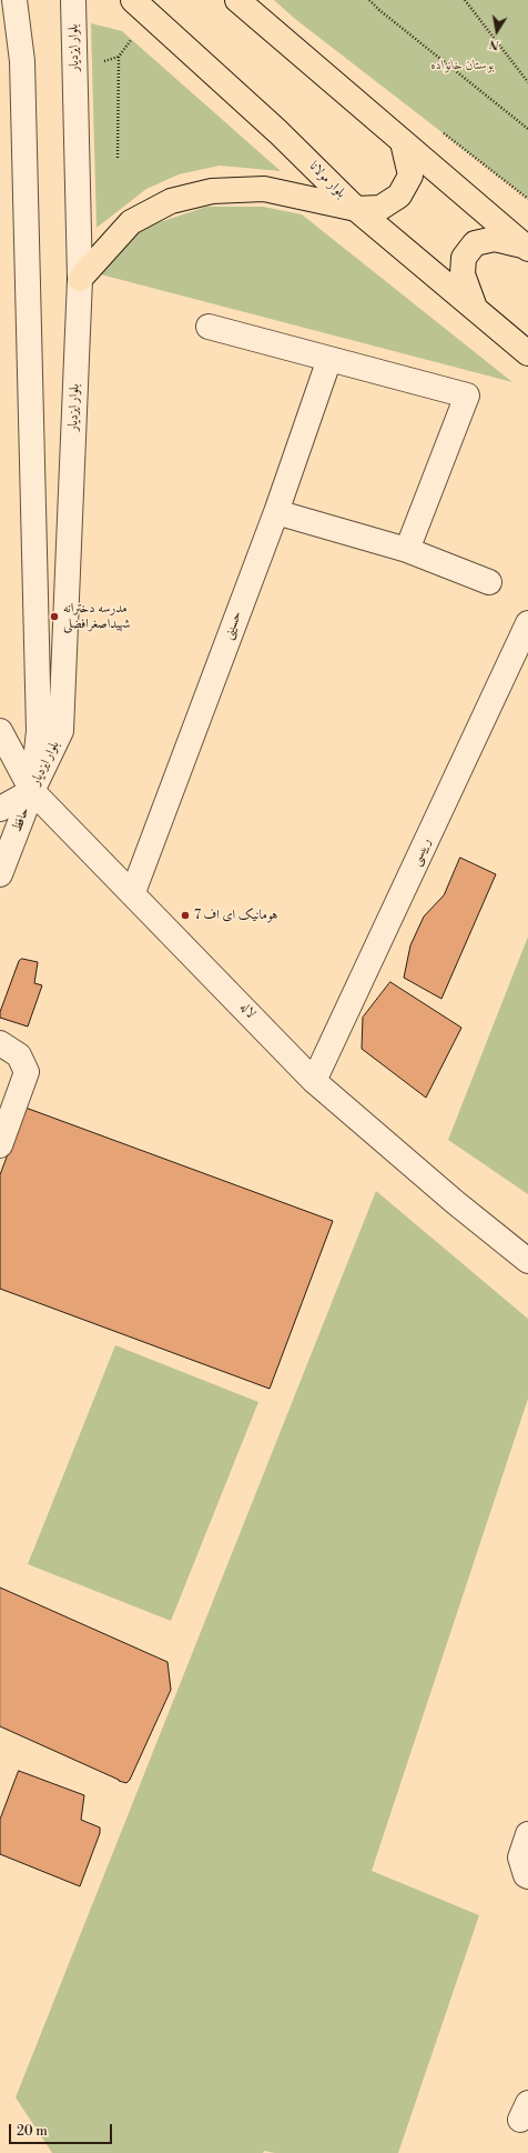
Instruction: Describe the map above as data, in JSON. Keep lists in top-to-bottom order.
{
  "streets": {
    "main road": ["بلوار مولانا"],
    "street": [
      "بلوار ایزدیار",
      "حسینی",
      "حافظ",
      "رییسی",
      "لاله"
    ]
  },
  "crossings": [
    ["بلوار ایزدیار", "حافظ"],
    ["بلوار ایزدیار", "لاله"],
    ["حسینی", "لاله"],
    ["حافظ", "لاله"],
    ["رییسی", "لاله"]
  ],
  "parks": ["بوستان خانواده"],
  "places": ["مدرسه دخترانه شهیداصغرافضلی", "هومانیک ای اف 7"],
  "scale_bar": "20 m",
  "north": "bottom"
}
